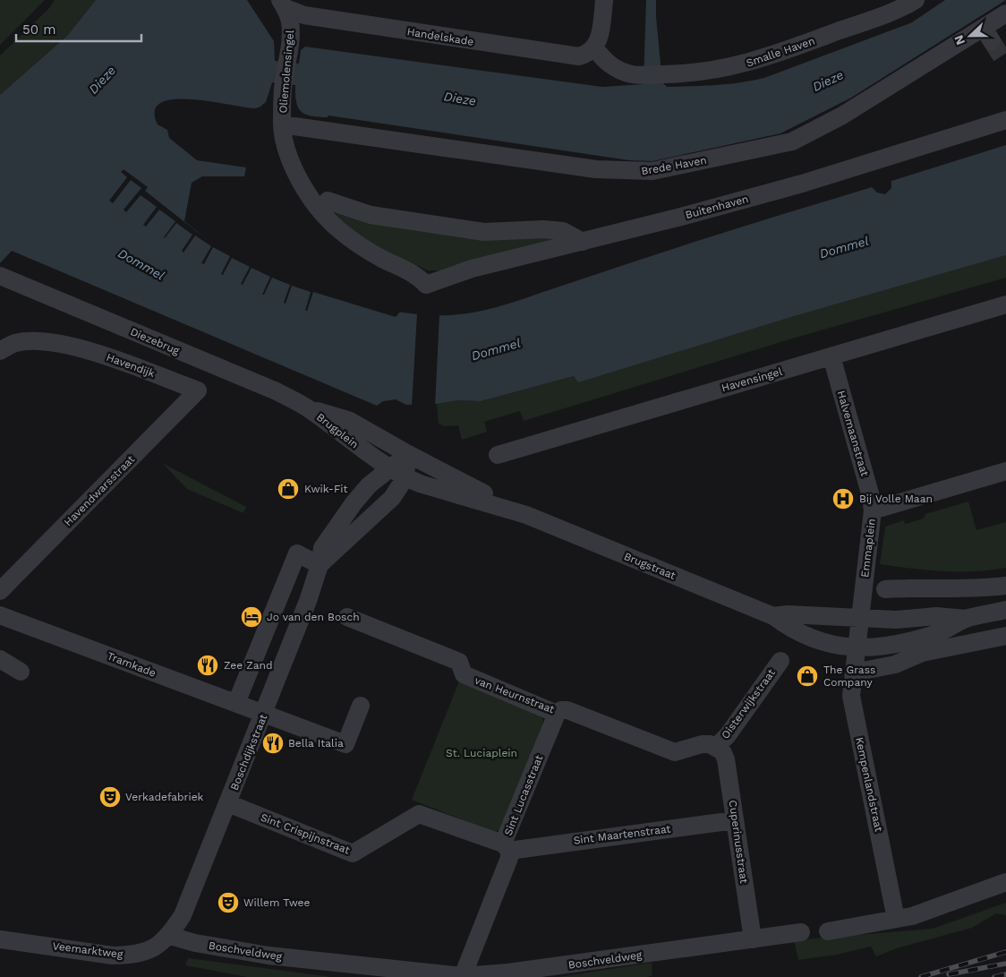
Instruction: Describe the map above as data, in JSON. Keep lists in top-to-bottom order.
{
  "streets": {
    "street": [
      "Handelskade",
      "Smalle Haven",
      "Oliemolensingel",
      "Brede Haven",
      "Buitenhaven",
      "Diezebrug",
      "Havendijk",
      "Havensingel",
      "Brugplein",
      "Halvemaanstraat",
      "Havendwarsstraat",
      "Emmaplein",
      "Brugstraat",
      "Tramkade",
      "van Heurnstraat",
      "Oisterwijkstraat",
      "Boschdijkstraat",
      "Kempenlandstraat",
      "Sint Lucasstraat",
      "Sint Crispijnstraat",
      "Sint Maartenstraat",
      "Cuperinusstraat",
      "Veemarktweg",
      "Boschveldweg"
    ]
  },
  "crossings": [
    ["Handelskade", "Smalle Haven"],
    ["Handelskade", "Oliemolensingel"],
    ["Oliemolensingel", "Brede Haven"],
    ["Oliemolensingel", "Buitenhaven"],
    ["Diezebrug", "Brugplein"],
    ["Havendijk", "Havendwarsstraat"],
    ["Havensingel", "Halvemaanstraat"],
    ["Brugplein", "Brugstraat"],
    ["Brugplein", "Boschdijkstraat"],
    ["Halvemaanstraat", "Emmaplein"],
    ["Emmaplein", "Kempenlandstraat"],
    ["Tramkade", "Boschdijkstraat"],
    ["van Heurnstraat", "Oisterwijkstraat"],
    ["van Heurnstraat", "Sint Lucasstraat"],
    ["van Heurnstraat", "Cuperinusstraat"],
    ["Oisterwijkstraat", "Cuperinusstraat"],
    ["Boschdijkstraat", "Sint Crispijnstraat"],
    ["Boschdijkstraat", "Veemarktweg"],
    ["Boschdijkstraat", "Boschveldweg"],
    ["Sint Lucasstraat", "Sint Crispijnstraat"],
    ["Sint Lucasstraat", "Sint Maartenstraat"],
    ["Sint Lucasstraat", "Boschveldweg"],
    ["Sint Crispijnstraat", "Sint Maartenstraat"],
    ["Sint Maartenstraat", "Cuperinusstraat"],
    ["Cuperinusstraat", "Boschveldweg"],
    ["Veemarktweg", "Boschveldweg"]
  ],
  "water": ["Dieze", "Dommel"],
  "parks": ["St. Luciaplein"],
  "places": {
    "shop": ["Kwik-Fit", "The Grass Company"],
    "hospital": ["Bij Volle Maan"],
    "hotel": ["Jo van den Bosch"],
    "restaurant": ["Zee Zand", "Bella Italia"],
    "theatre": ["Verkadefabriek", "Willem Twee"]
  },
  "scale_bar": "50 m",
  "north": "left"
}
